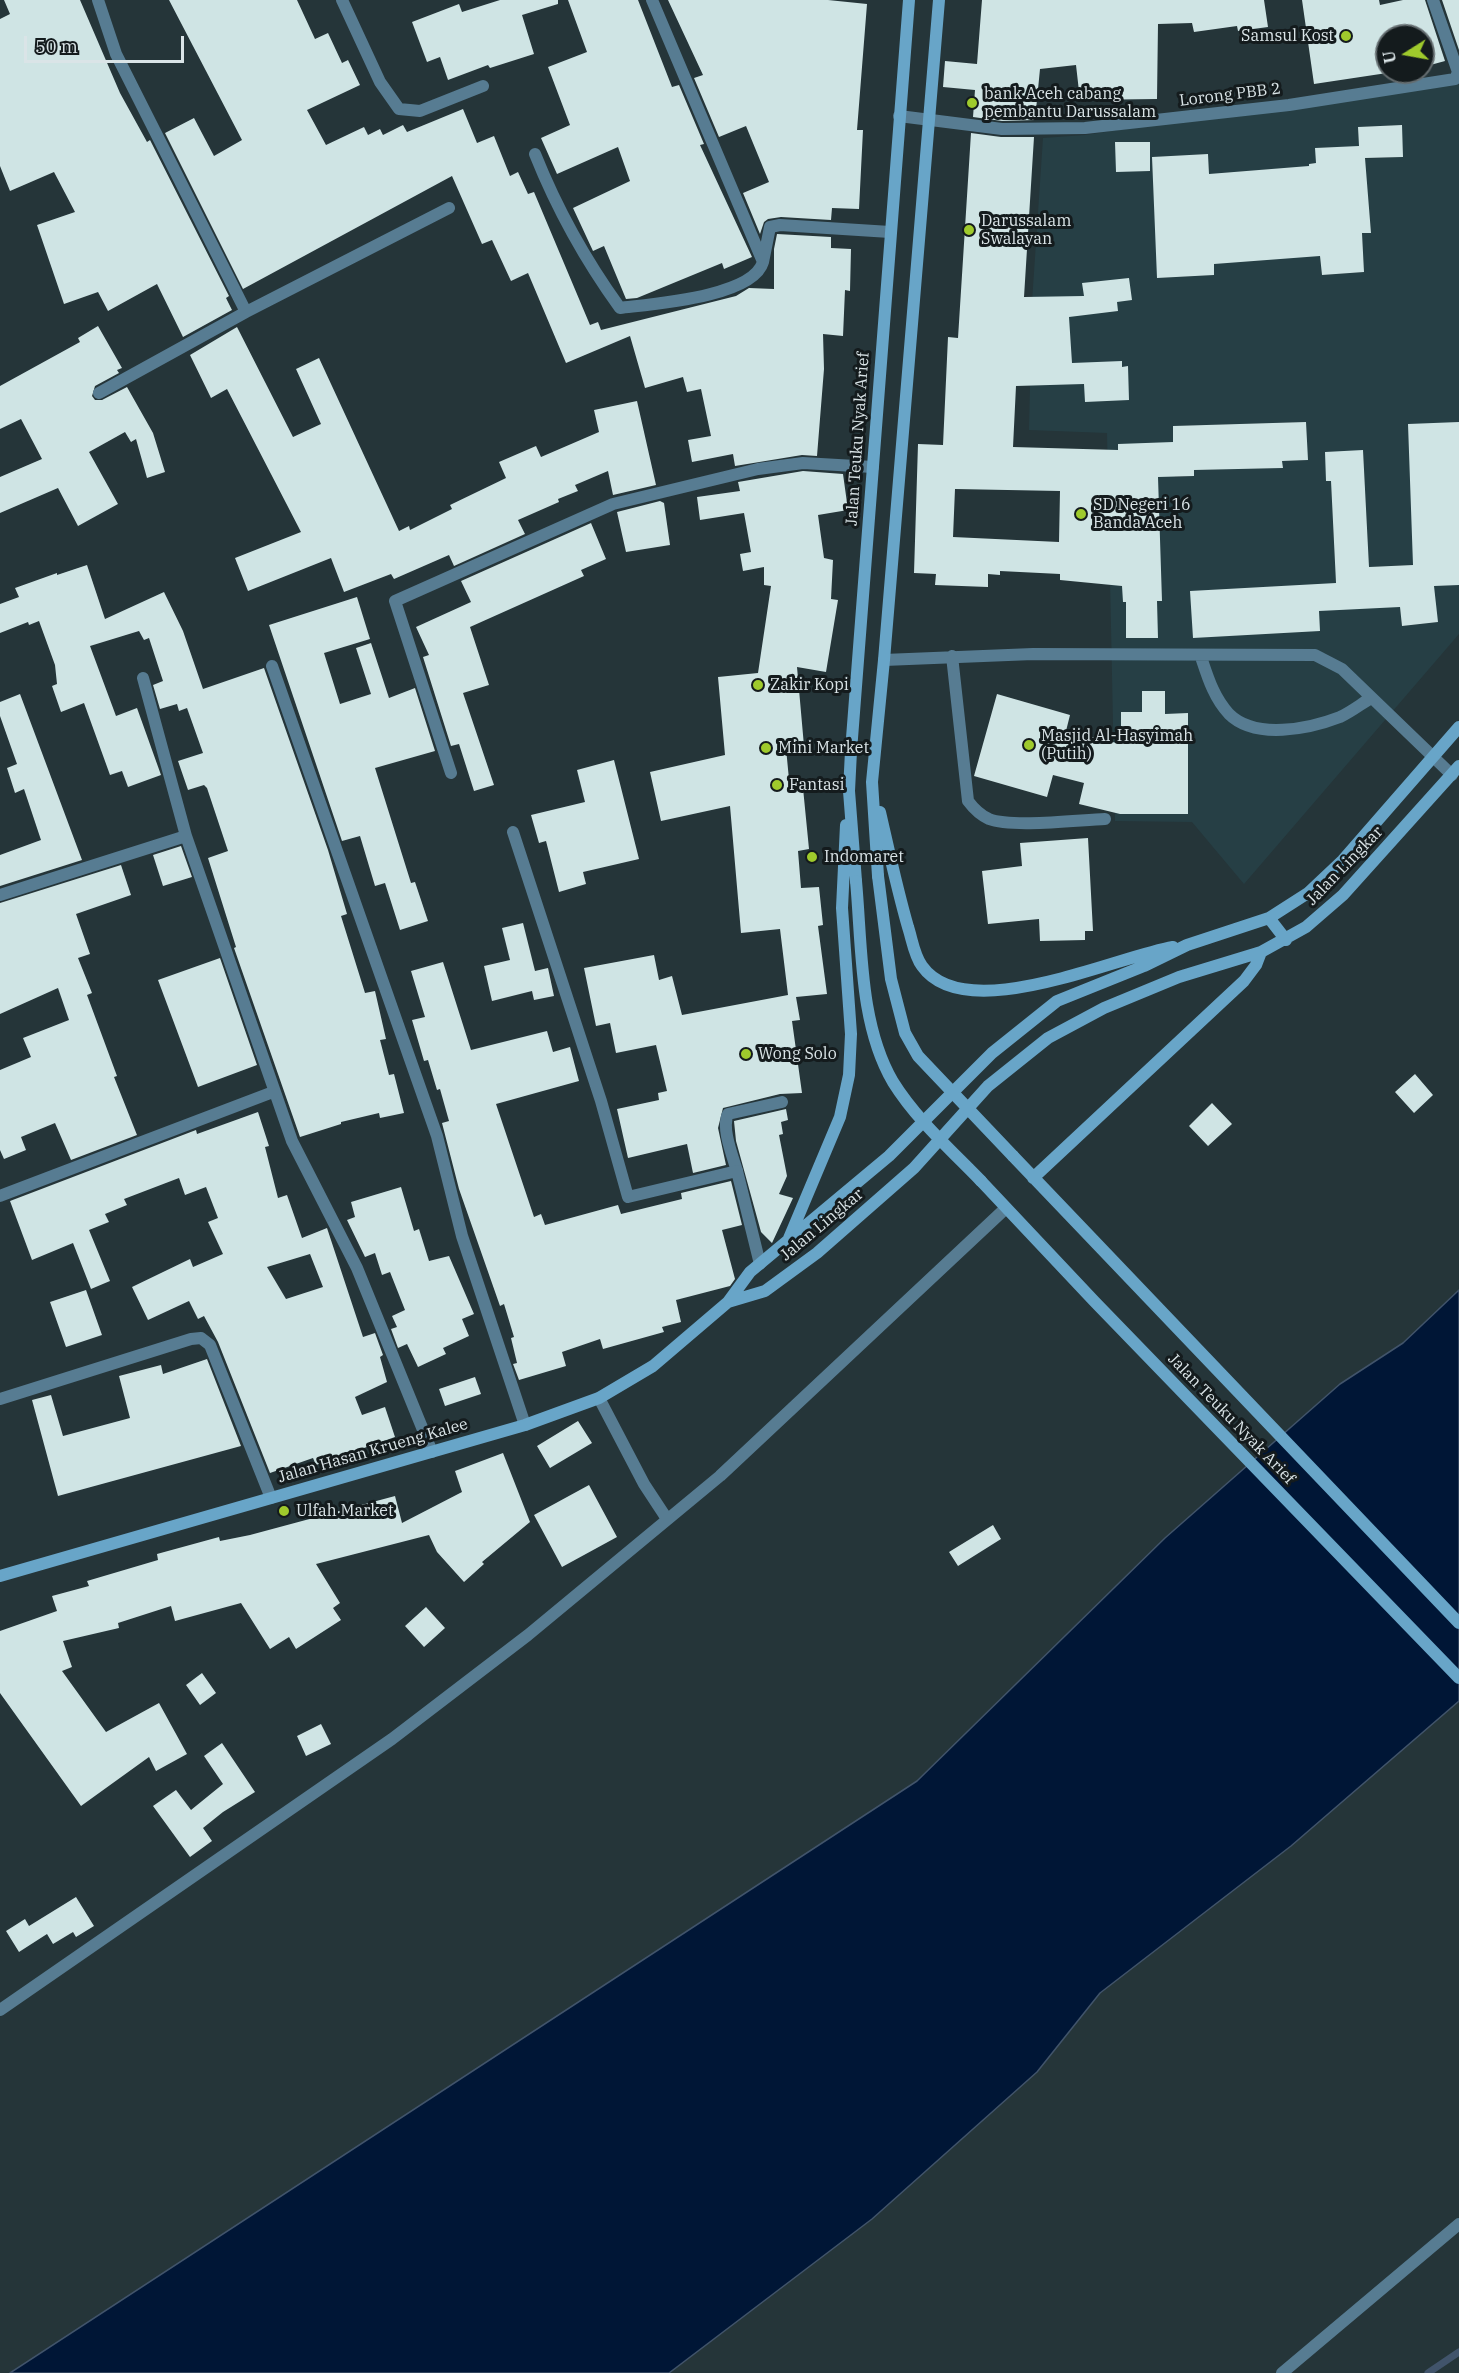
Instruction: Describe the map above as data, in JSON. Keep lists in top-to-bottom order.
{
  "streets": {
    "main road": ["Jalan Teuku Nyak Arief", "Jalan Lingkar", "Jalan Hasan Krueng Kalee"],
    "street": ["Lorong PBB 2"]
  },
  "crossings": [
    ["Jalan Lingkar", "Jalan Hasan Krueng Kalee"]
  ],
  "places": [
    "Samsul Kost",
    "bank Aceh cabang pembantu Darussalam",
    "Darussalam Swalayan",
    "SD Negeri 16 Banda Aceh",
    "Zakir Kopi",
    "Masjid Al-Hasyimah (Putih)",
    "Mini Market",
    "Fantasi",
    "Indomaret",
    "Wong Solo",
    "Ulfah Market"
  ],
  "scale_bar": "50 m",
  "north": "left"
}
